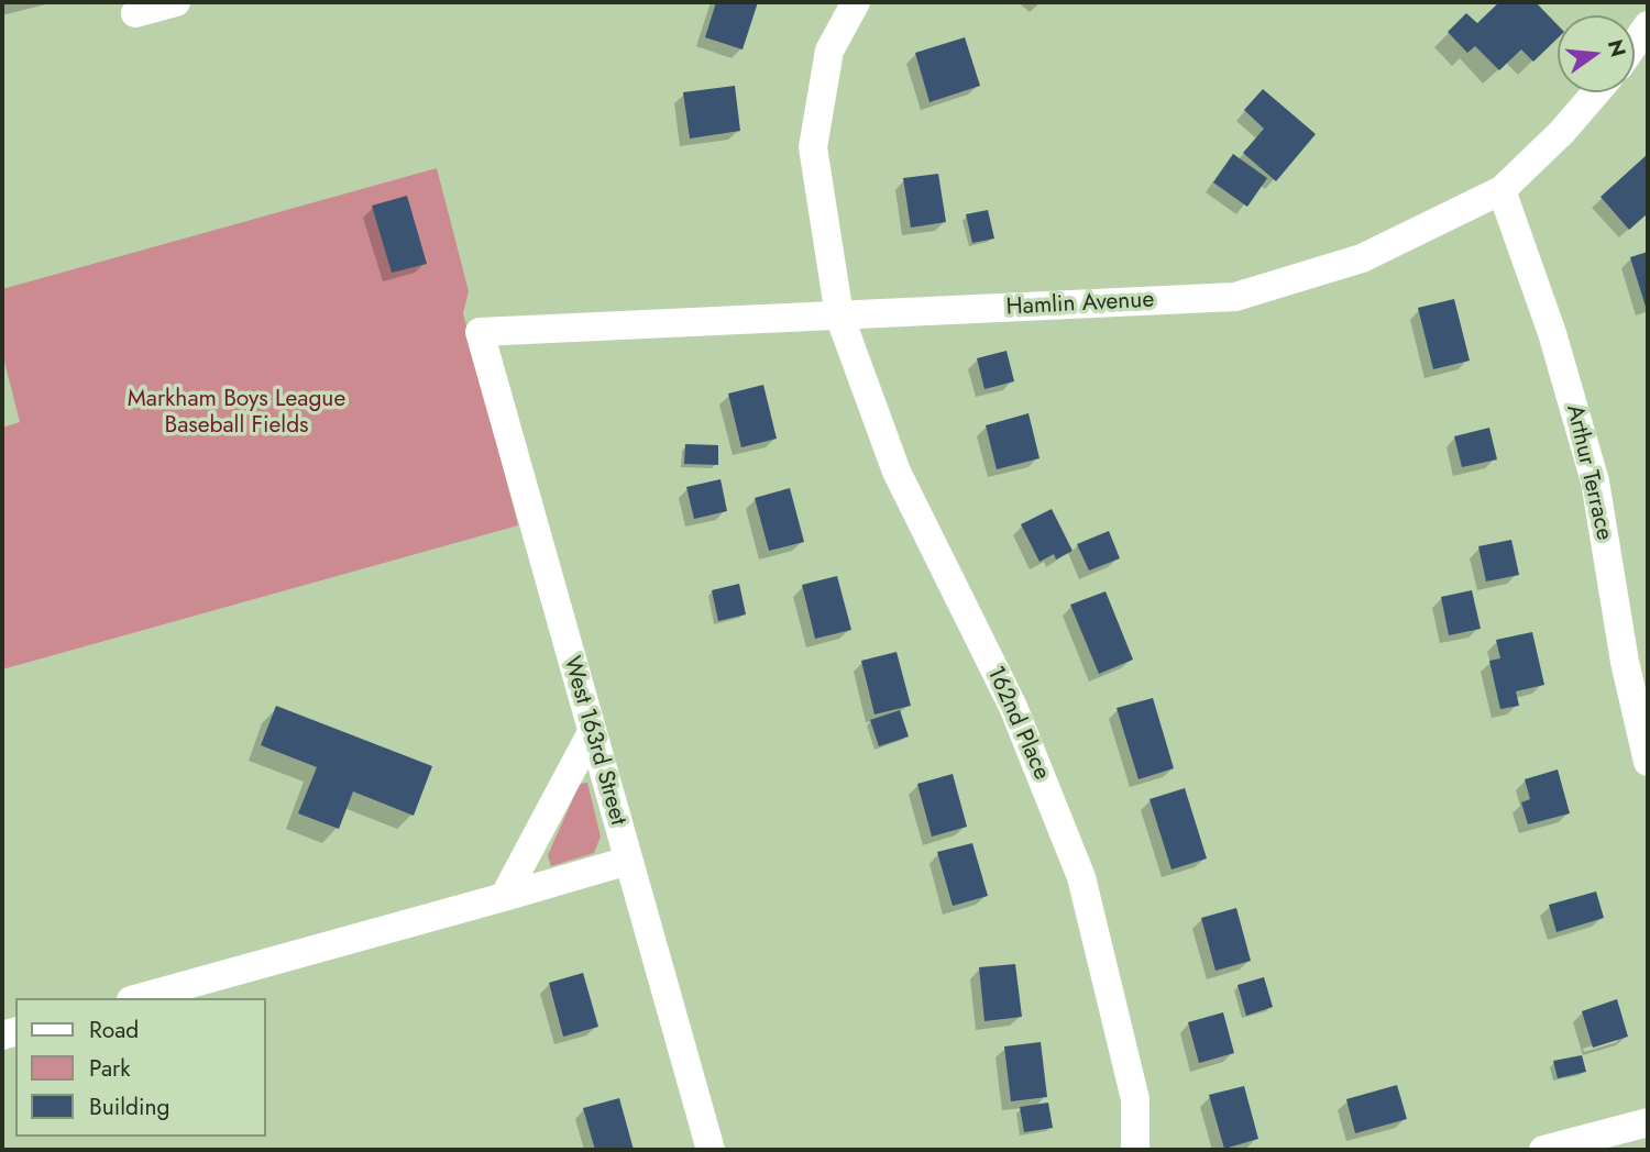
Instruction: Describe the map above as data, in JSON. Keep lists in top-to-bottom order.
{
  "streets": {
    "street": [
      "Hamlin Avenue",
      "Arthur Terrace",
      "162nd Place",
      "West 163rd Street"
    ]
  },
  "crossings": [
    ["Hamlin Avenue", "Arthur Terrace"],
    ["Hamlin Avenue", "162nd Place"],
    ["Hamlin Avenue", "West 163rd Street"]
  ],
  "parks": ["Markham Boys League Baseball Fields"],
  "legend": ["Road", "Park", "Building"],
  "north": "right"
}
